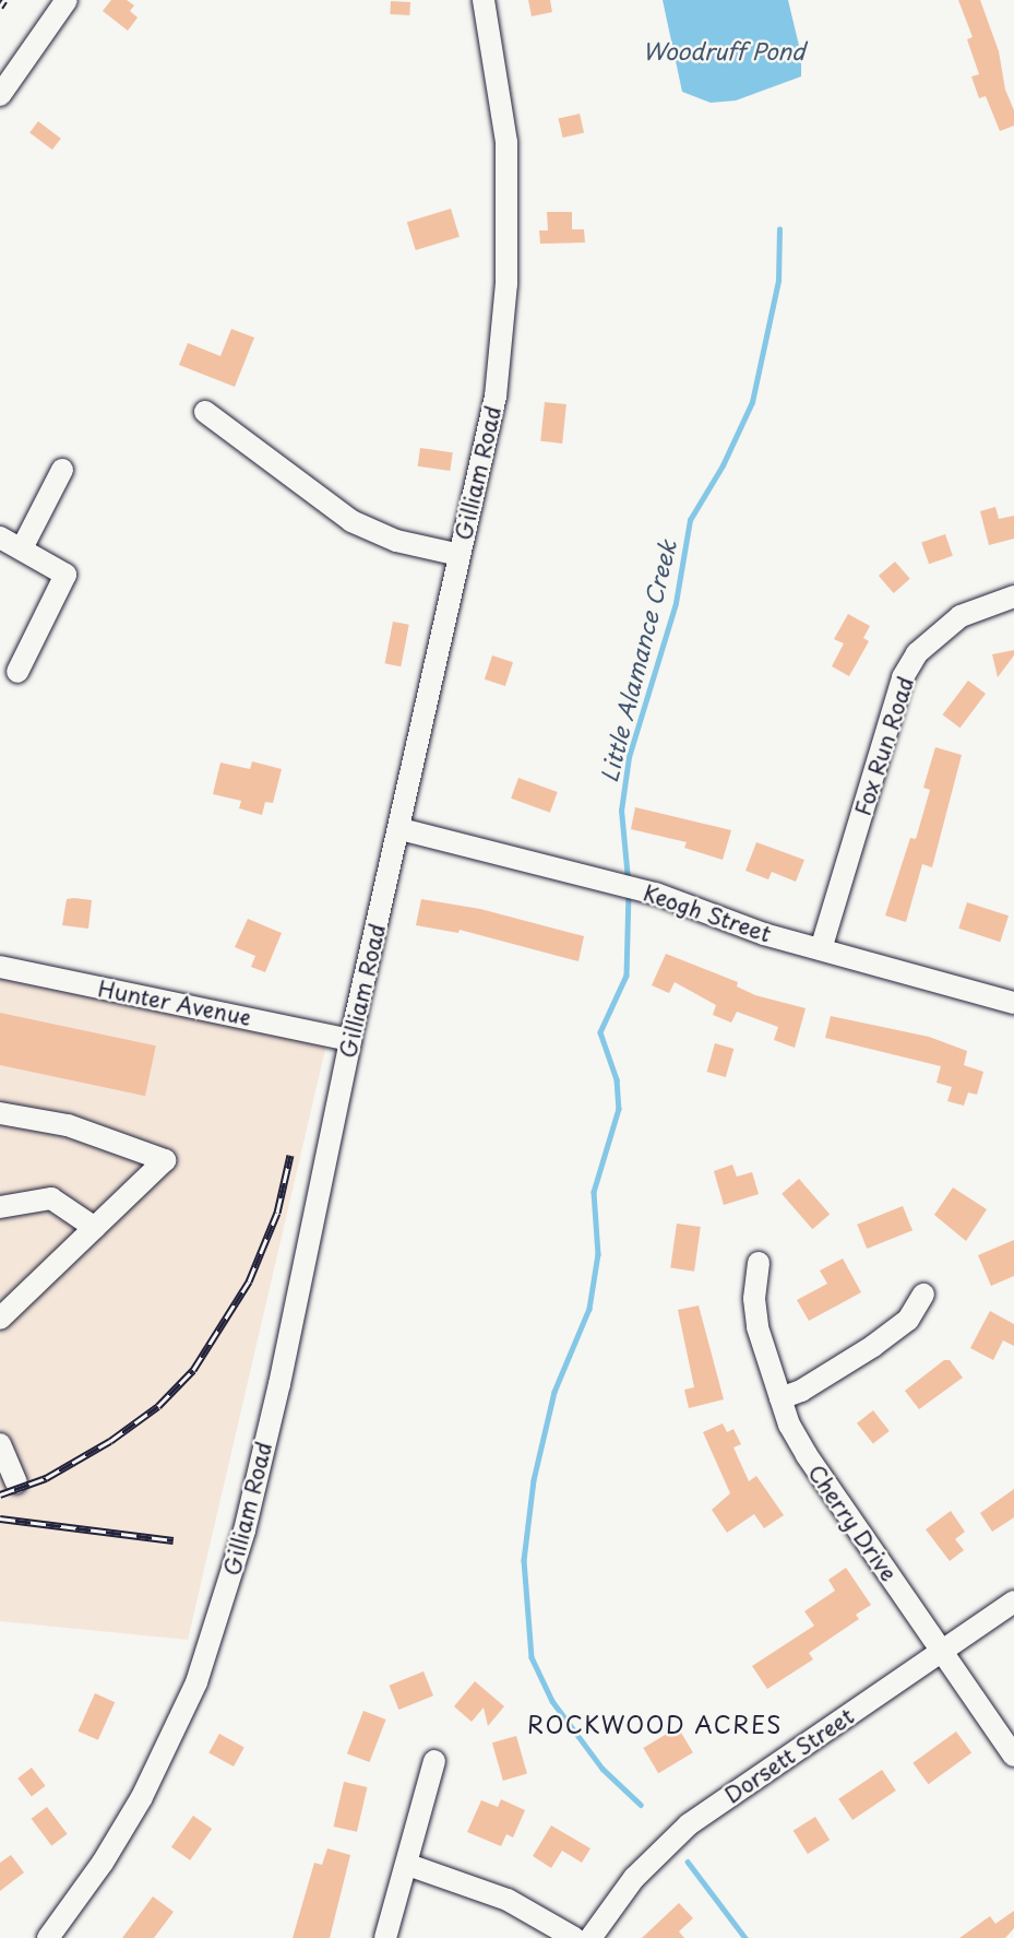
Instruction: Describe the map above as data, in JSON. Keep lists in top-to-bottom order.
{
  "streets": {
    "street": [
      "Gilliam Road",
      "Fox Run Road",
      "Keogh Street",
      "Hunter Avenue",
      "Cherry Drive",
      "Dorsett Street"
    ]
  },
  "crossings": [
    ["Gilliam Road", "Keogh Street"],
    ["Gilliam Road", "Hunter Avenue"],
    ["Fox Run Road", "Keogh Street"],
    ["Cherry Drive", "Dorsett Street"]
  ],
  "districts": ["ROCKWOOD ACRES"],
  "water": ["Woodruff Pond", "Little Alamance Creek"]
}
